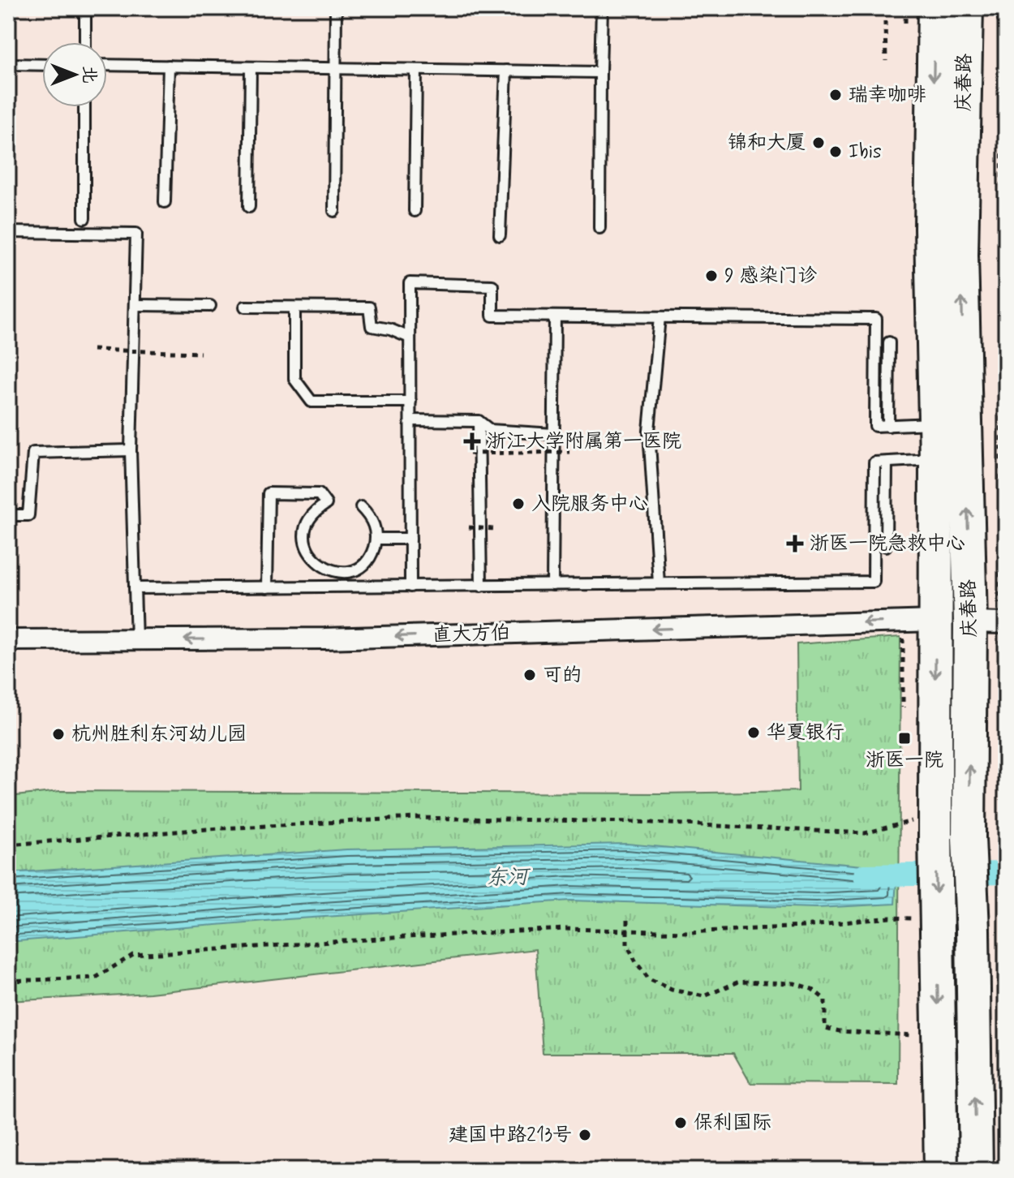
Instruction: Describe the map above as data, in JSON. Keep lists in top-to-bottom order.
{
  "streets": {
    "main road": ["庆春路"],
    "street": ["直大方伯"]
  },
  "crossings": [
    ["庆春路", "直大方伯"]
  ],
  "one_way": ["直大方伯"],
  "water": ["东河"],
  "places": {
    "other": [
      "瑞幸咖啡",
      "锦和大厦",
      "Ibis",
      "9 感染门诊",
      "入院服务中心",
      "可的",
      "华夏银行",
      "杭州胜利东河幼儿园",
      "保利国际",
      "建国中路213号"
    ],
    "health": ["浙江大学附属第一医院", "浙医一院急救中心"],
    "transit": ["浙医一院"]
  },
  "north": "right"
}
